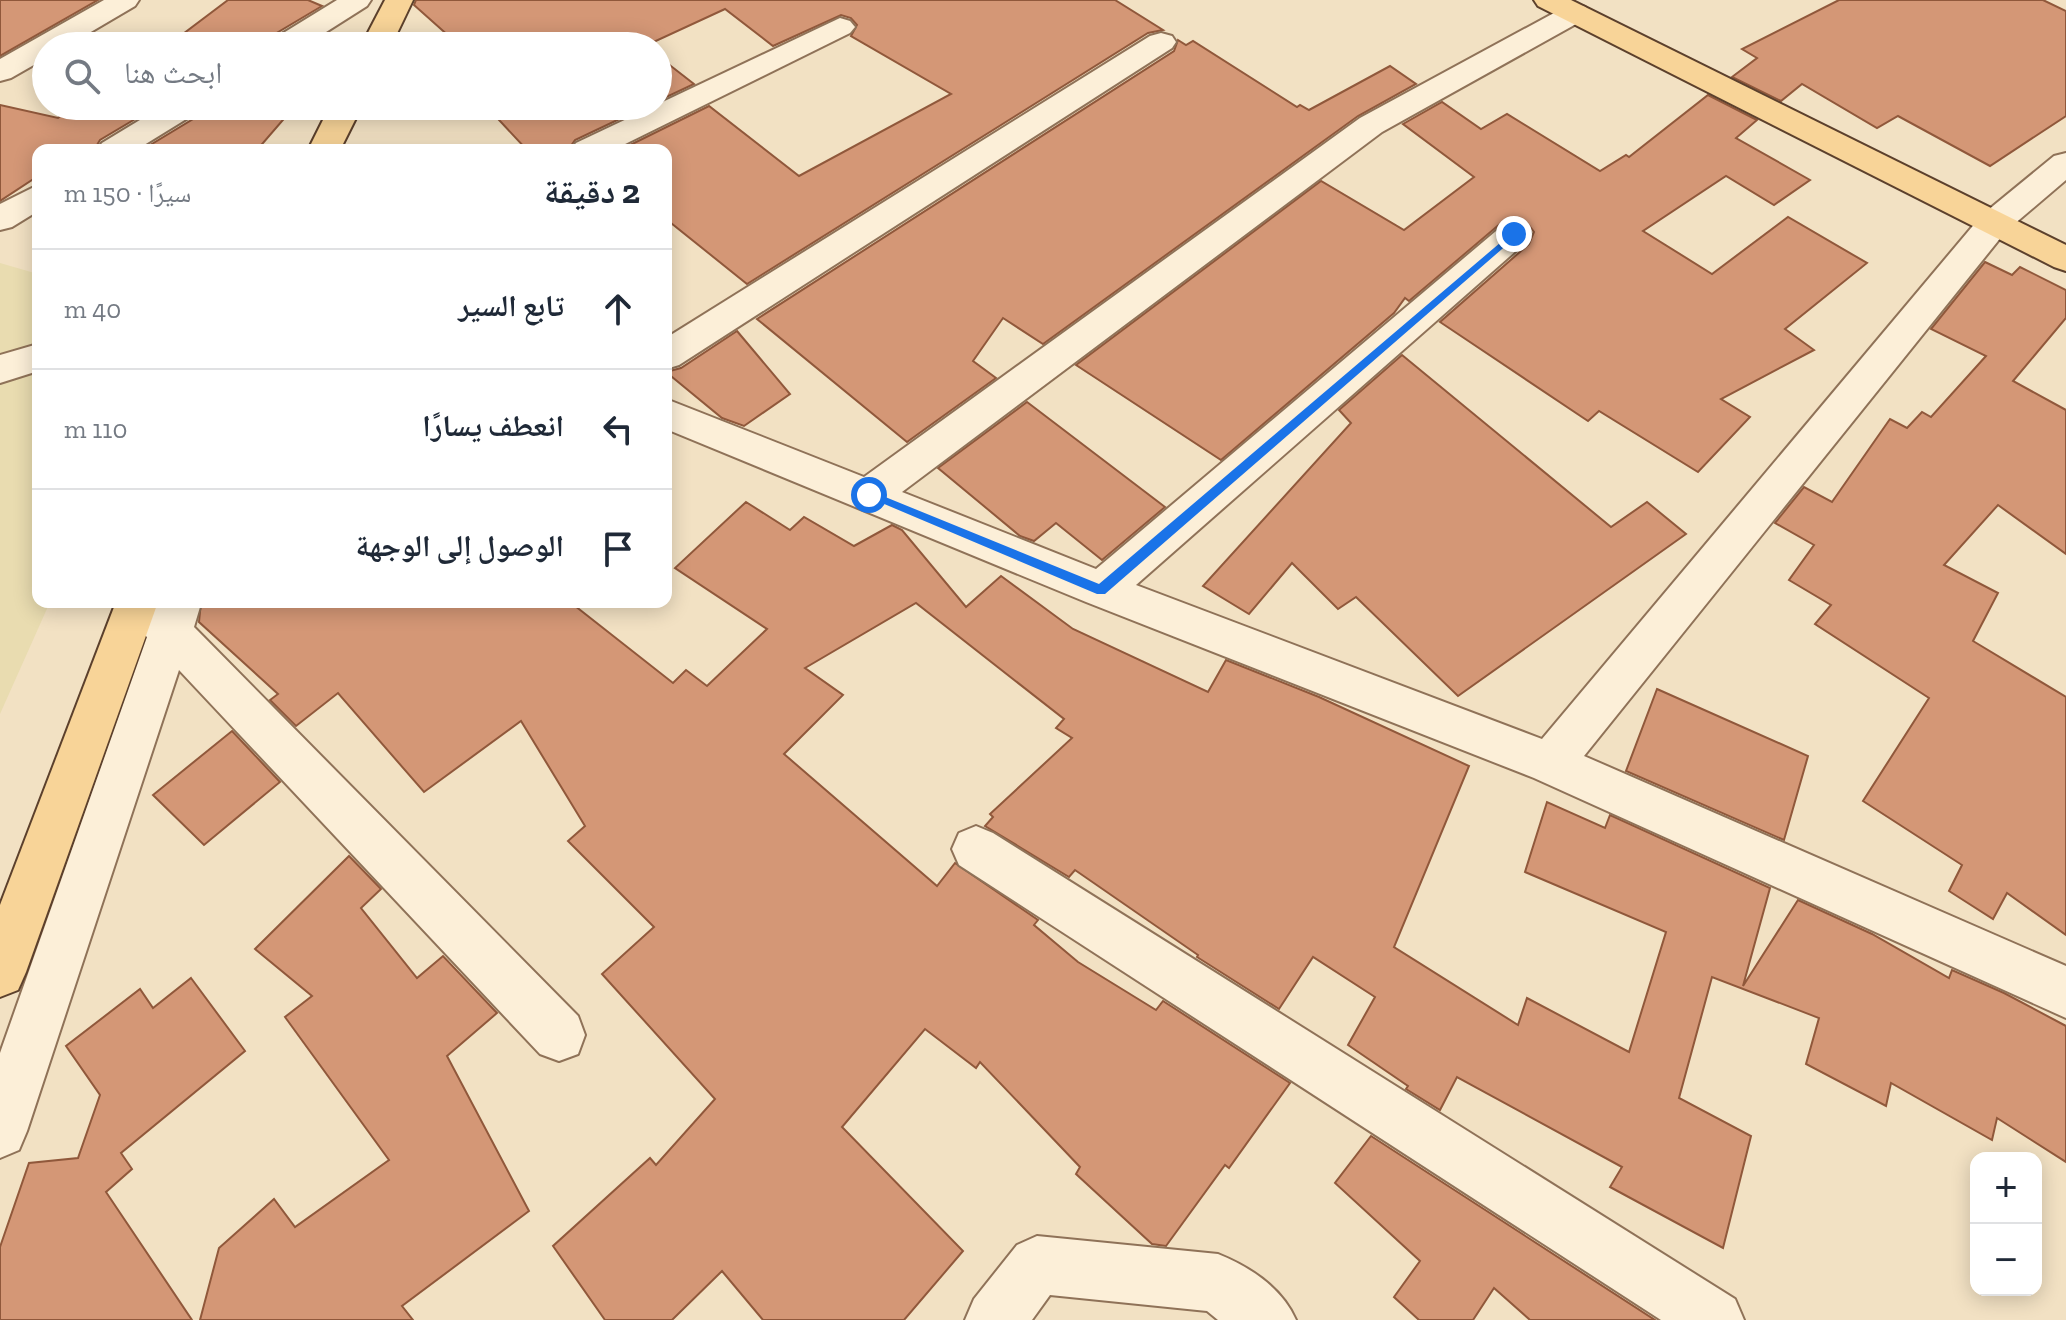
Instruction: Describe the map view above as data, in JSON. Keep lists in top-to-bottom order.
{
  "page": {
    "search": "ابحث هنا",
    "heading": ["2 دقيقة", "سيرًا · 150 m"],
    "list": [
      ["تابع السير", "40 m"],
      ["انعطف يسارًا", "110 m"],
      "الوصول إلى الوجهة"
    ],
    "map_buttons": ["+", "−"]
  }
}
